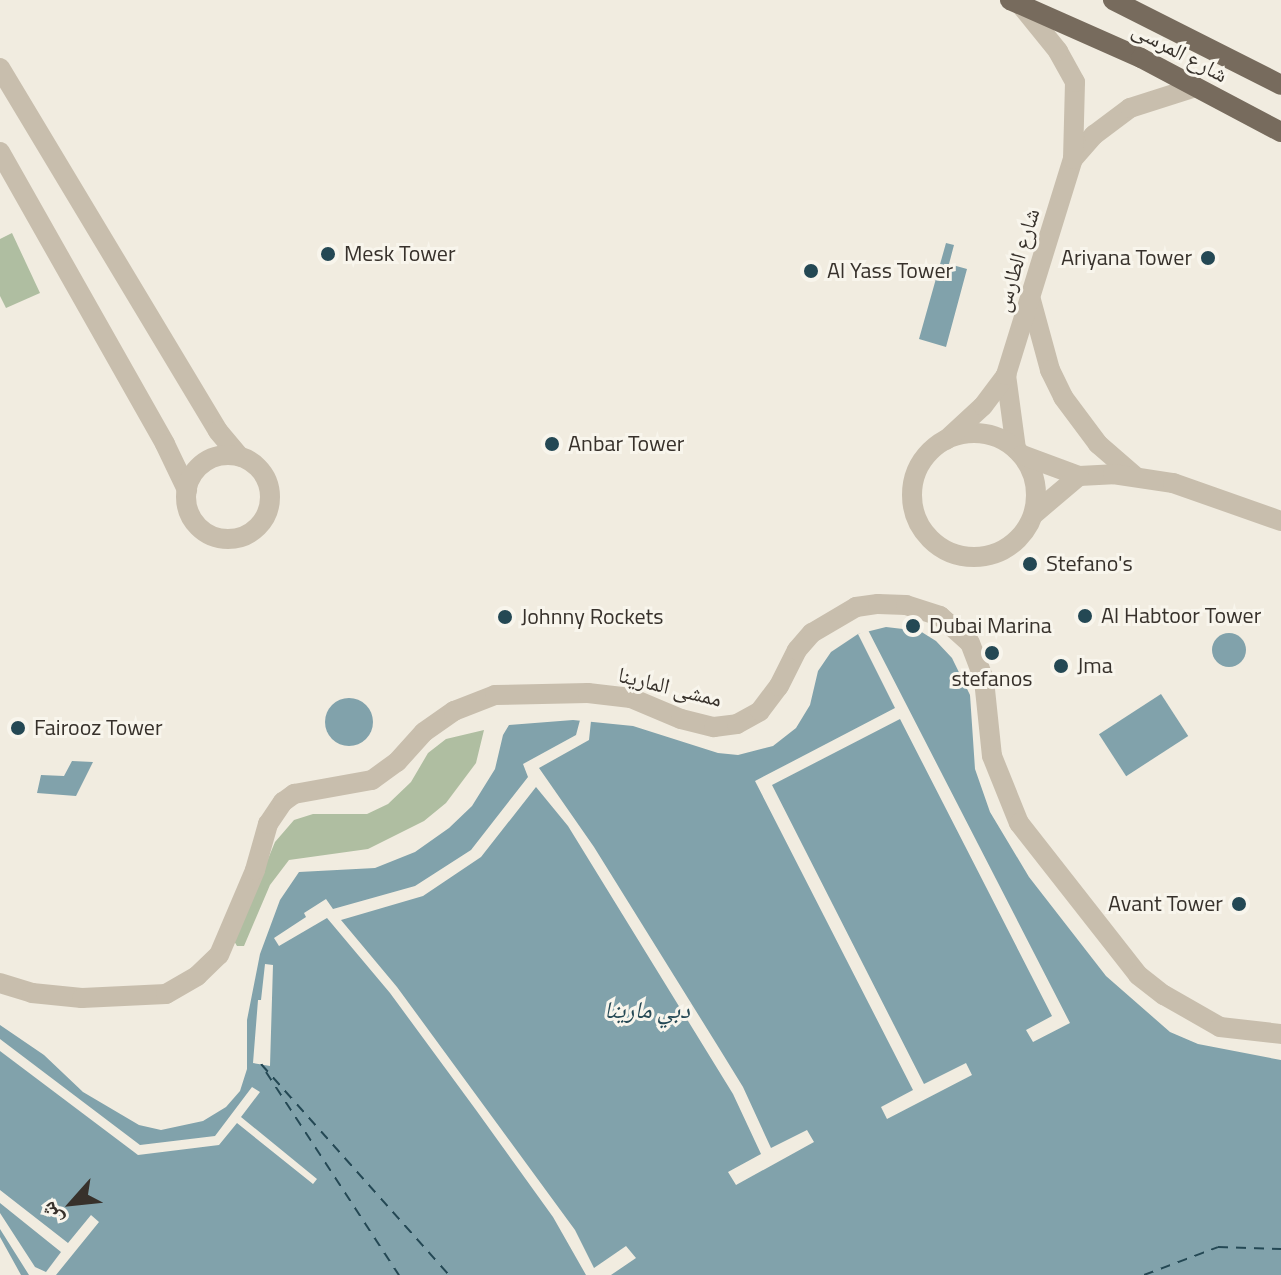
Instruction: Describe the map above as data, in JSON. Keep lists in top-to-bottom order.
{
  "streets": {
    "main road": ["شارع المرسى"],
    "street": ["شارع الطارس", "ممشى المارينا"]
  },
  "crossings": [
    ["شارع المرسى", "شارع الطارس"]
  ],
  "water": ["دبي مارينا"],
  "places": [
    "Mesk Tower",
    "Ariyana Tower",
    "Al Yass Tower",
    "Anbar Tower",
    "Stefano's",
    "Al Habtoor Tower",
    "Johnny Rockets",
    "Dubai Marina",
    "stefanos",
    "Jma",
    "Fairooz Tower",
    "Avant Tower"
  ],
  "north": "bottom left"
}
